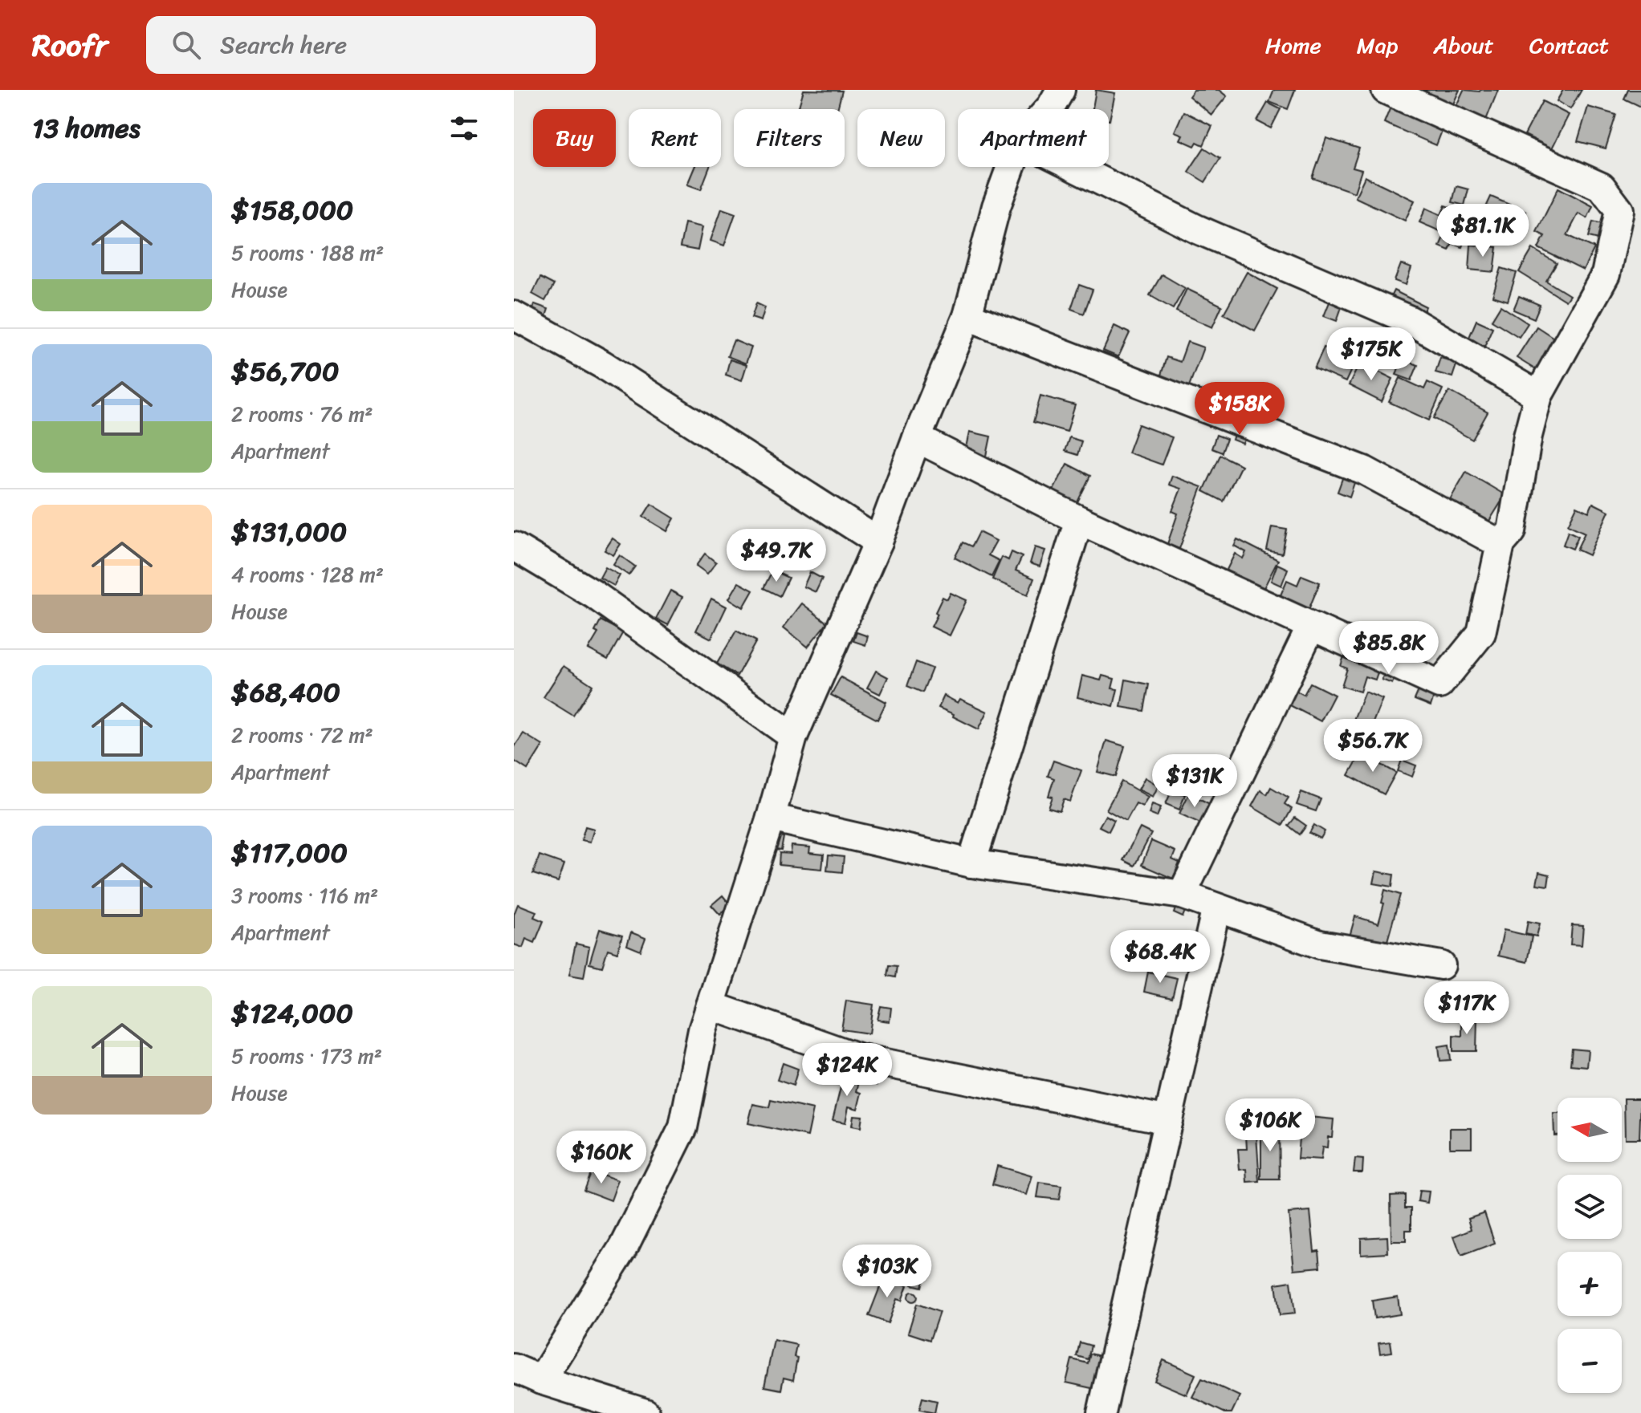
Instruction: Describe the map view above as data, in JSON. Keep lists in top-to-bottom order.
{
  "north": "left",
  "page": {
    "header": "Roofr",
    "search": "Search here",
    "nav": [
      "Home",
      "Map",
      "About",
      "Contact"
    ],
    "heading": "13 homes",
    "chip": [
      "Buy",
      "Rent",
      "Filters",
      "New",
      "Apartment"
    ],
    "list": [
      {
        "name": "$158,000",
        "note": "5 rooms · 188 m² · House"
      },
      {
        "name": "$56,700",
        "note": "2 rooms · 76 m² · Apartment"
      },
      {
        "name": "$131,000",
        "note": "4 rooms · 128 m² · House"
      },
      {
        "name": "$68,400",
        "note": "2 rooms · 72 m² · Apartment"
      },
      {
        "name": "$117,000",
        "note": "3 rooms · 116 m² · Apartment"
      },
      {
        "name": "$124,000",
        "note": "5 rooms · 173 m² · House"
      }
    ],
    "price": [
      "$81.1K",
      "$175K",
      "$158K",
      "$49.7K",
      "$85.8K",
      "$56.7K",
      "$131K",
      "$68.4K",
      "$117K",
      "$124K",
      "$106K",
      "$160K",
      "$103K"
    ],
    "map_buttons": ["+", "−"]
  }
}
